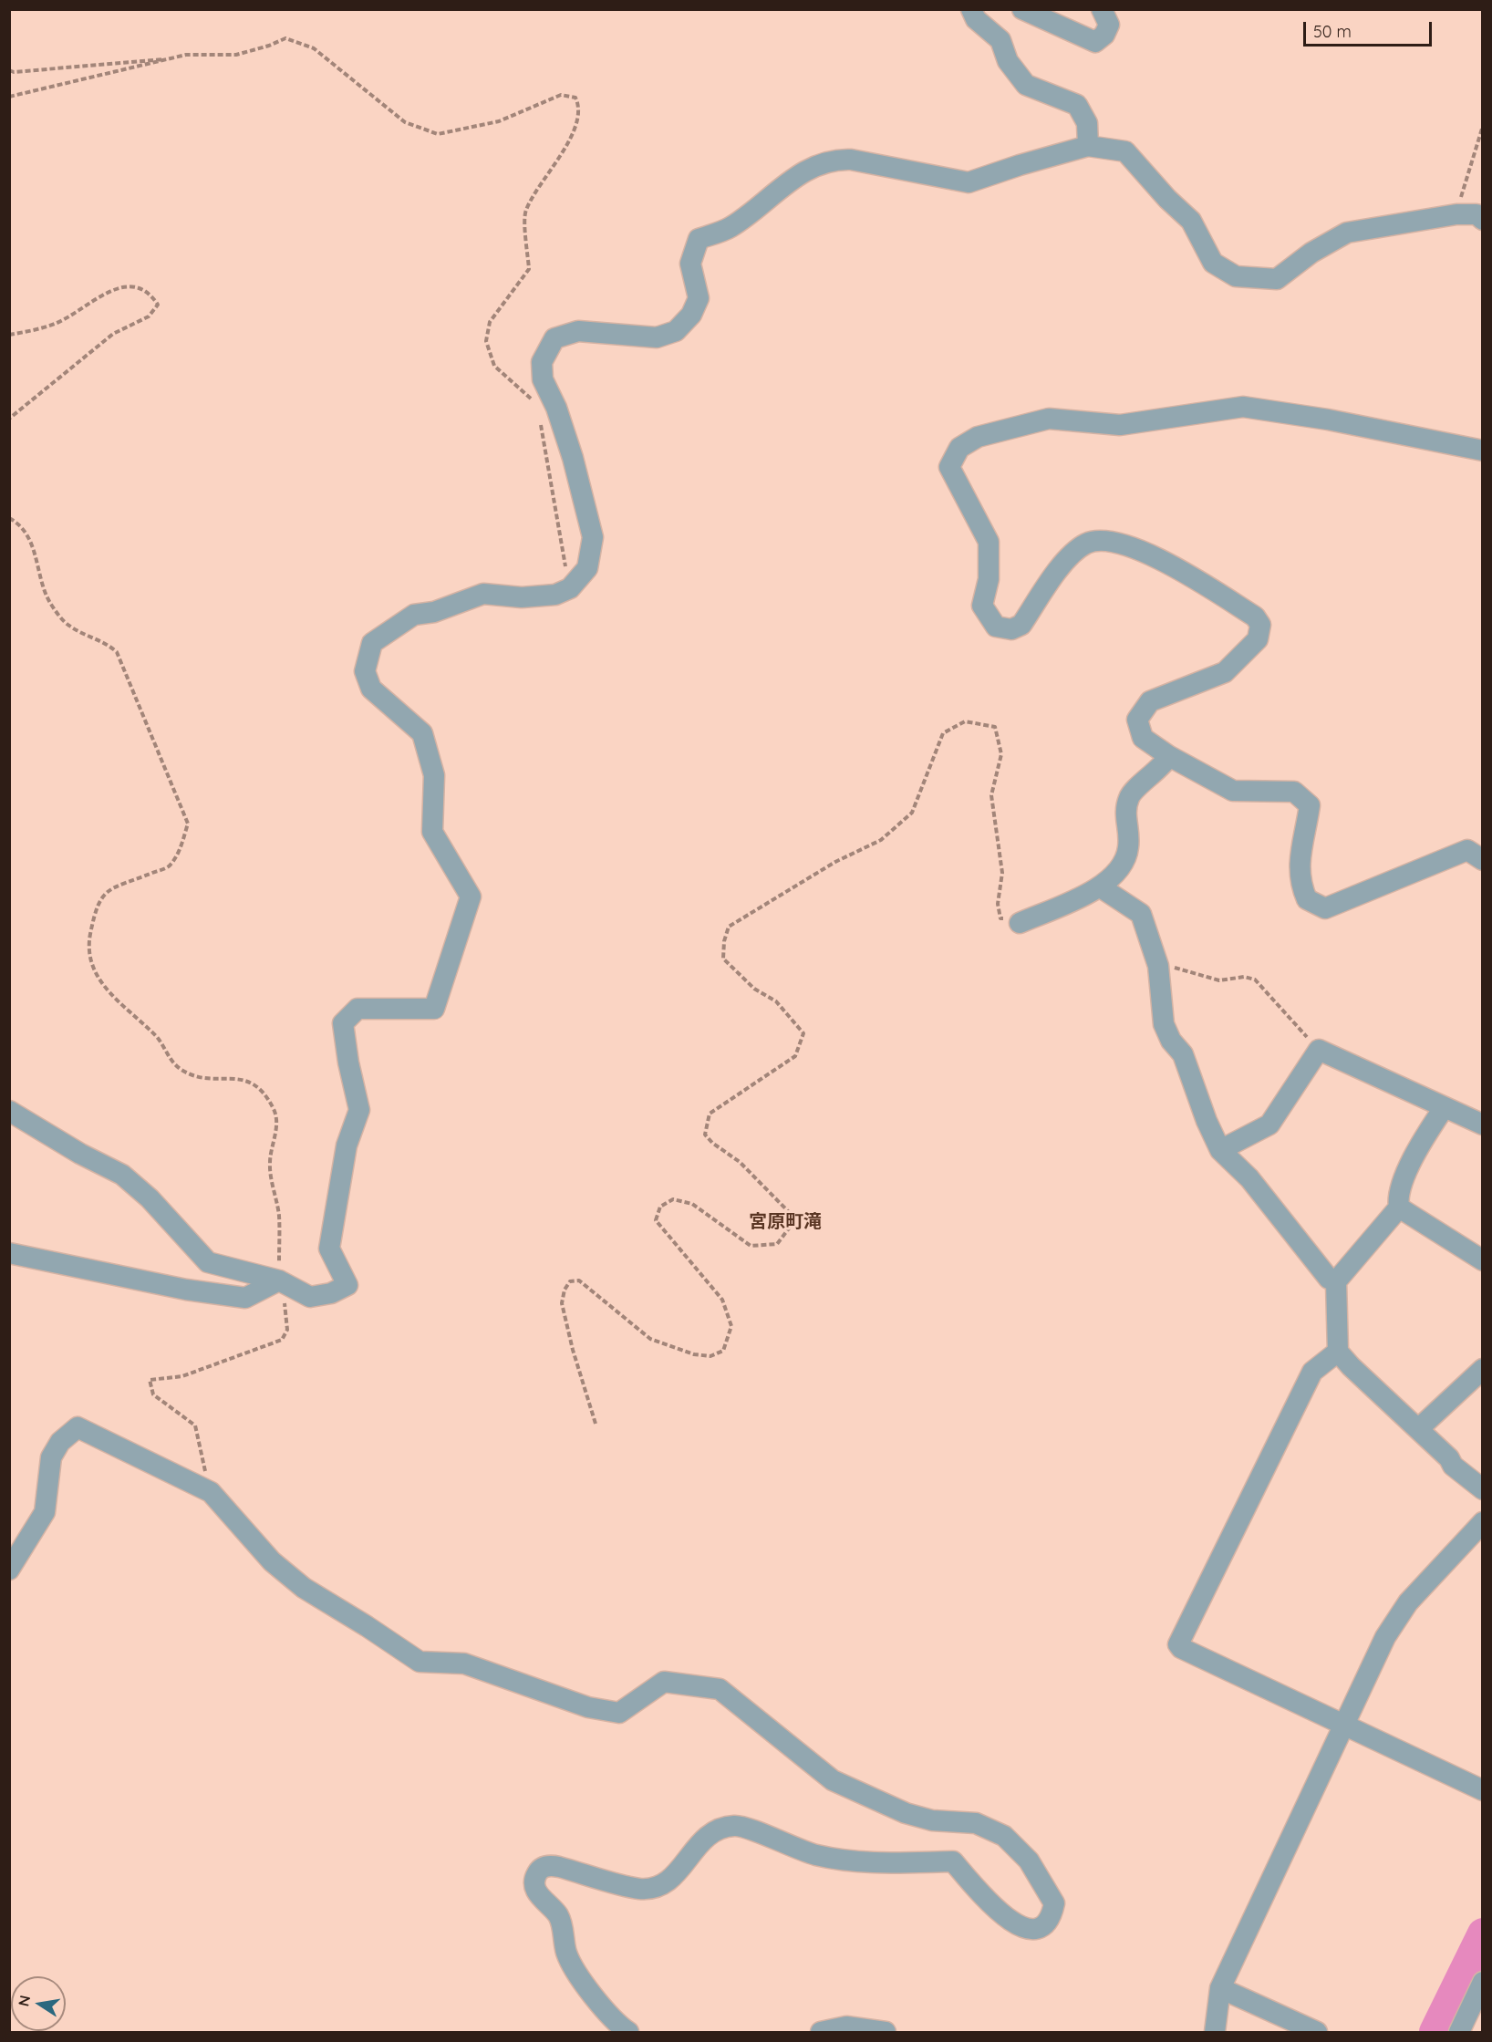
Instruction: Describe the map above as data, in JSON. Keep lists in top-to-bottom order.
{
  "districts": ["宮原町滝"],
  "scale_bar": "50 m",
  "north": "left"
}
